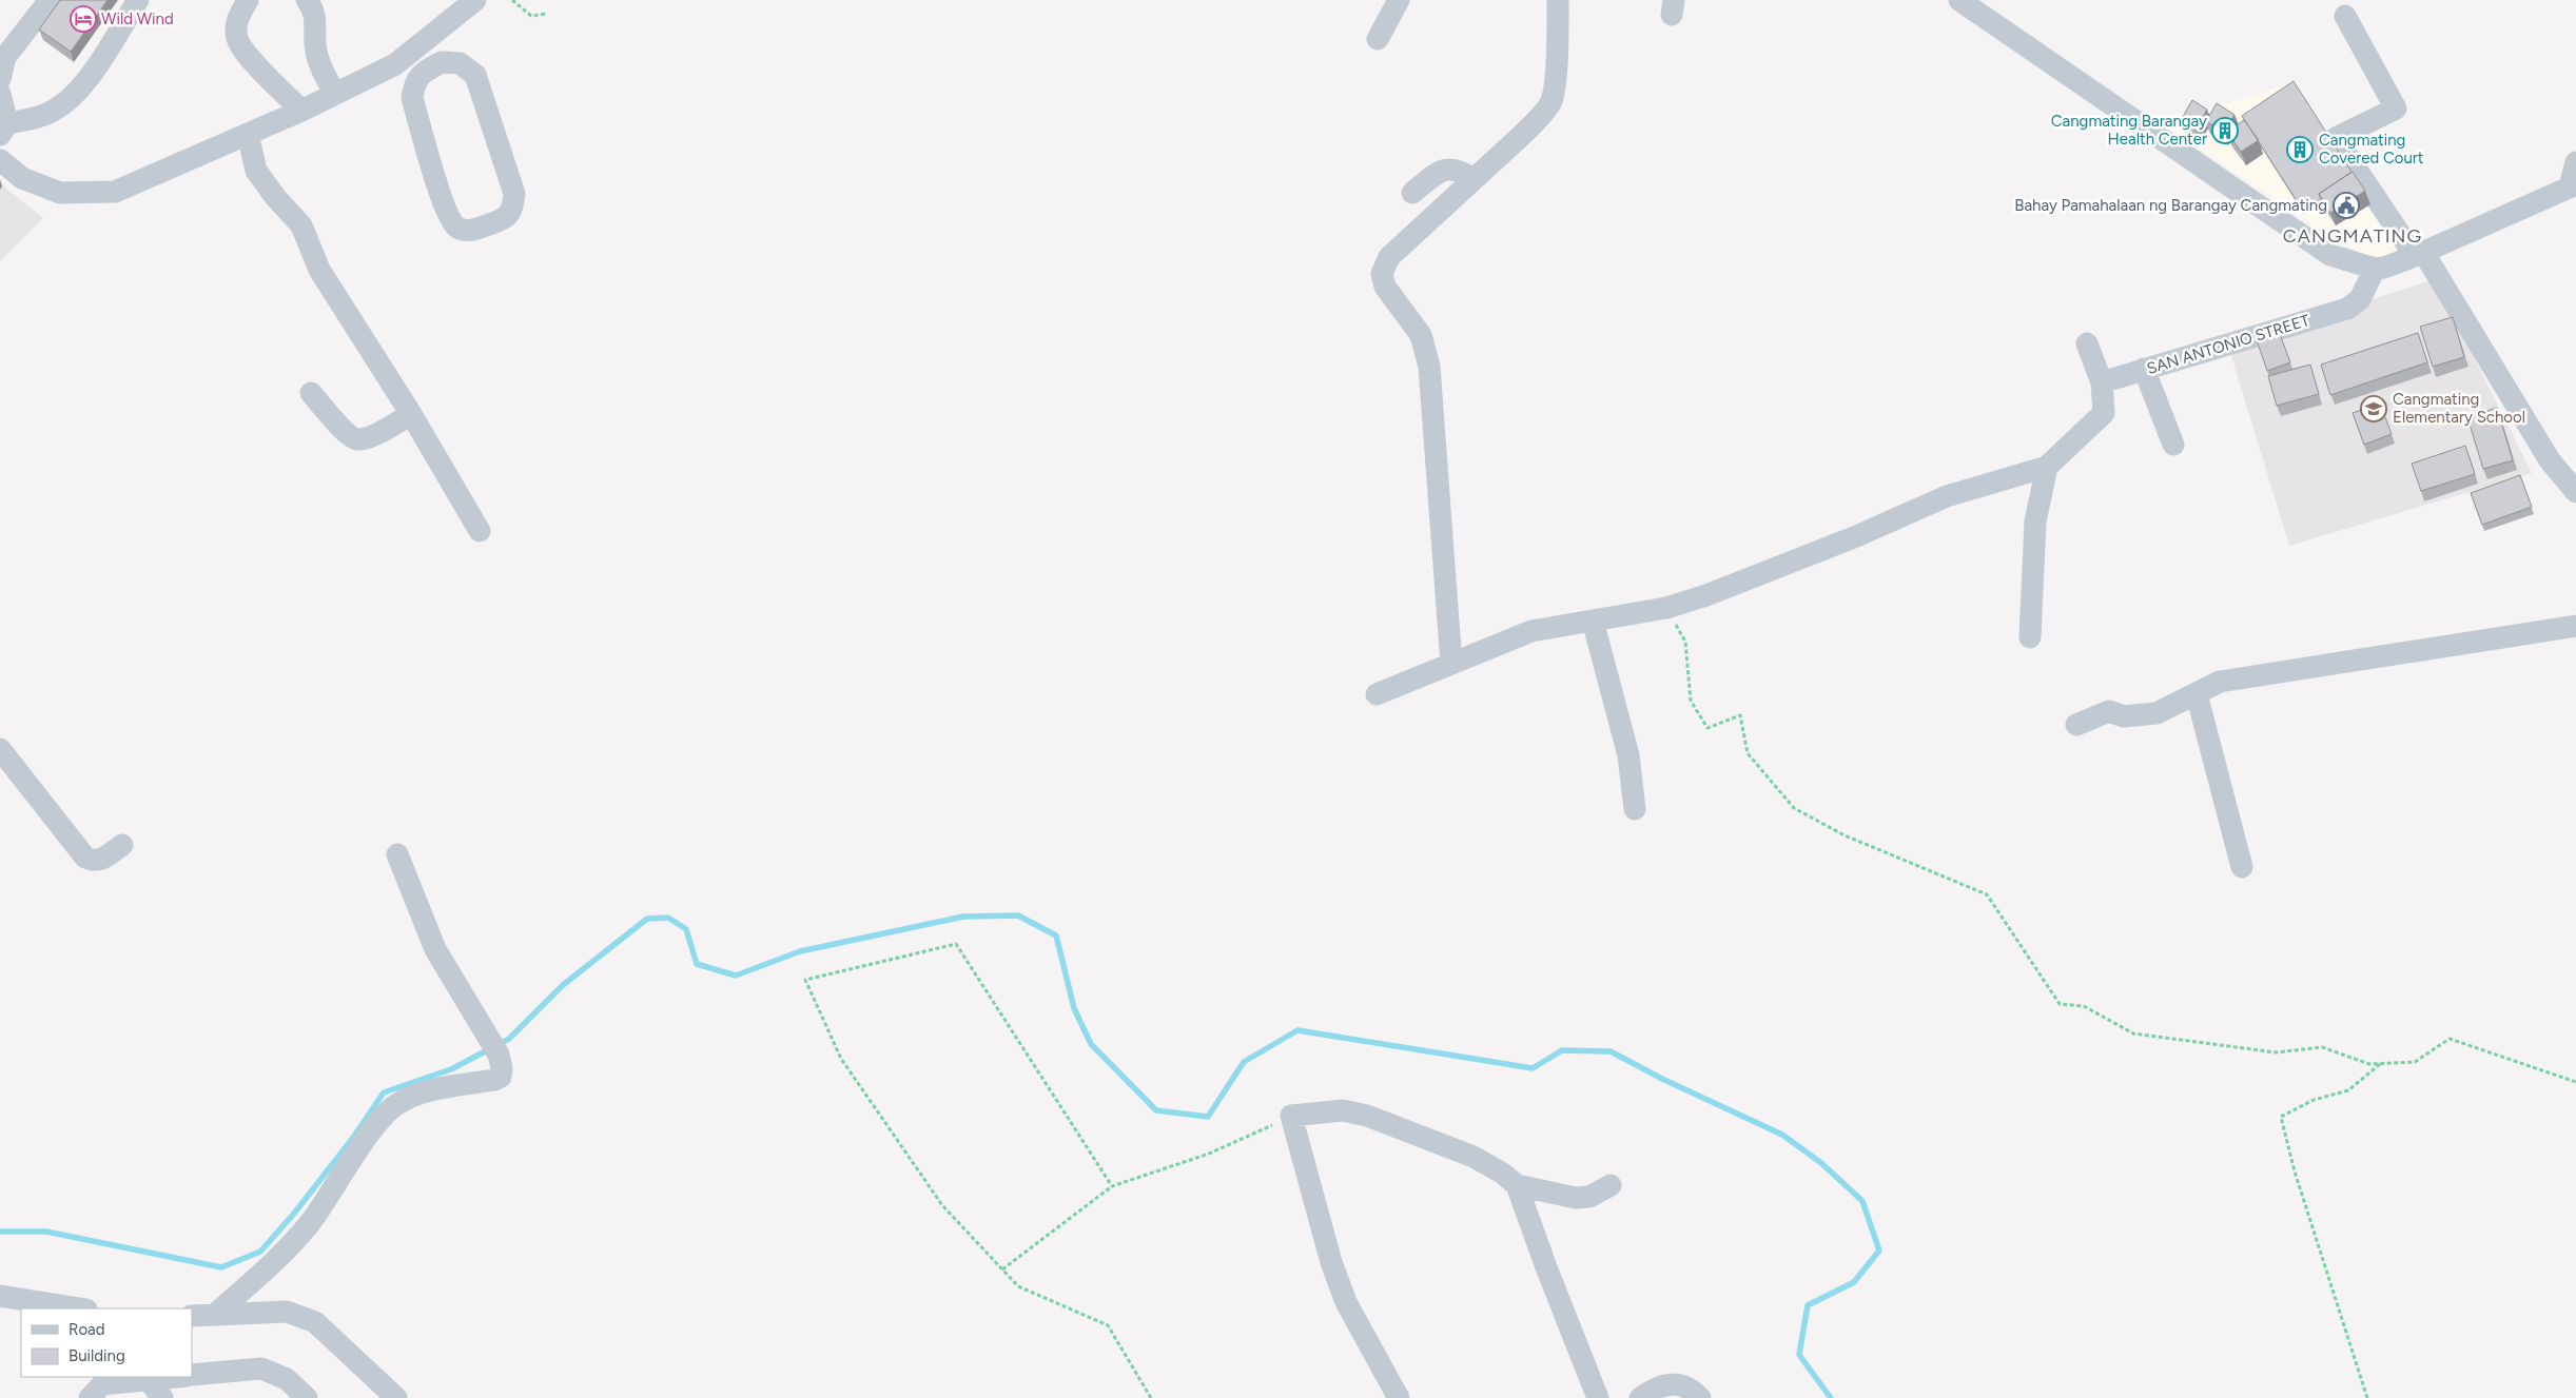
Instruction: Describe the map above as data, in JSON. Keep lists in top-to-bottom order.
{
  "streets": {
    "street": ["SAN ANTONIO STREET"]
  },
  "districts": ["CANGMATING"],
  "places": {
    "hotel": ["Wild Wind"],
    "building": ["Cangmating Barangay Health Center", "Cangmating Covered Court"],
    "public building": ["Bahay Pamahalaan ng Barangay Cangmating"],
    "school or university": ["Cangmating Elementary School"]
  },
  "legend": ["Road", "Building"]
}
